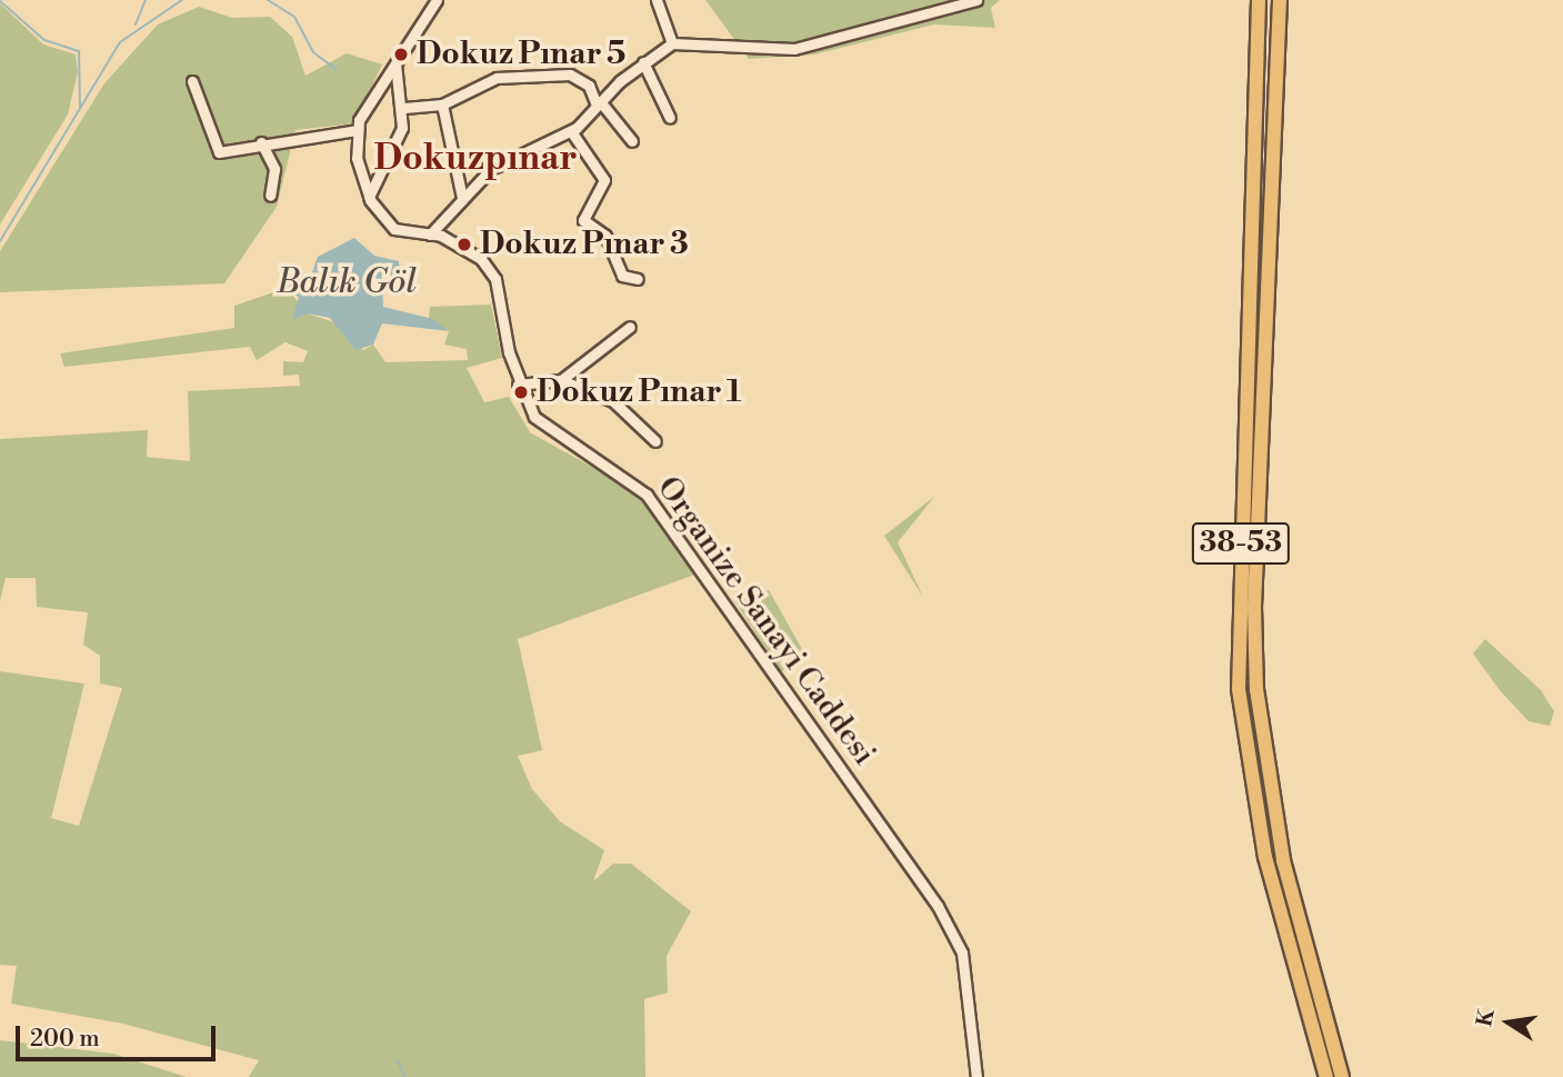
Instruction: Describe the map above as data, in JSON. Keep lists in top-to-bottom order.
{
  "streets": {
    "highway": ["38-53"],
    "street": ["Organize Sanayi Caddesi"]
  },
  "districts": ["Dokuzpınar"],
  "water": ["Balık Göl"],
  "places": ["Dokuz Pınar 5", "Dokuz Pınar 3", "Dokuz Pınar 1"],
  "scale_bar": "200 m",
  "north": "left"
}
